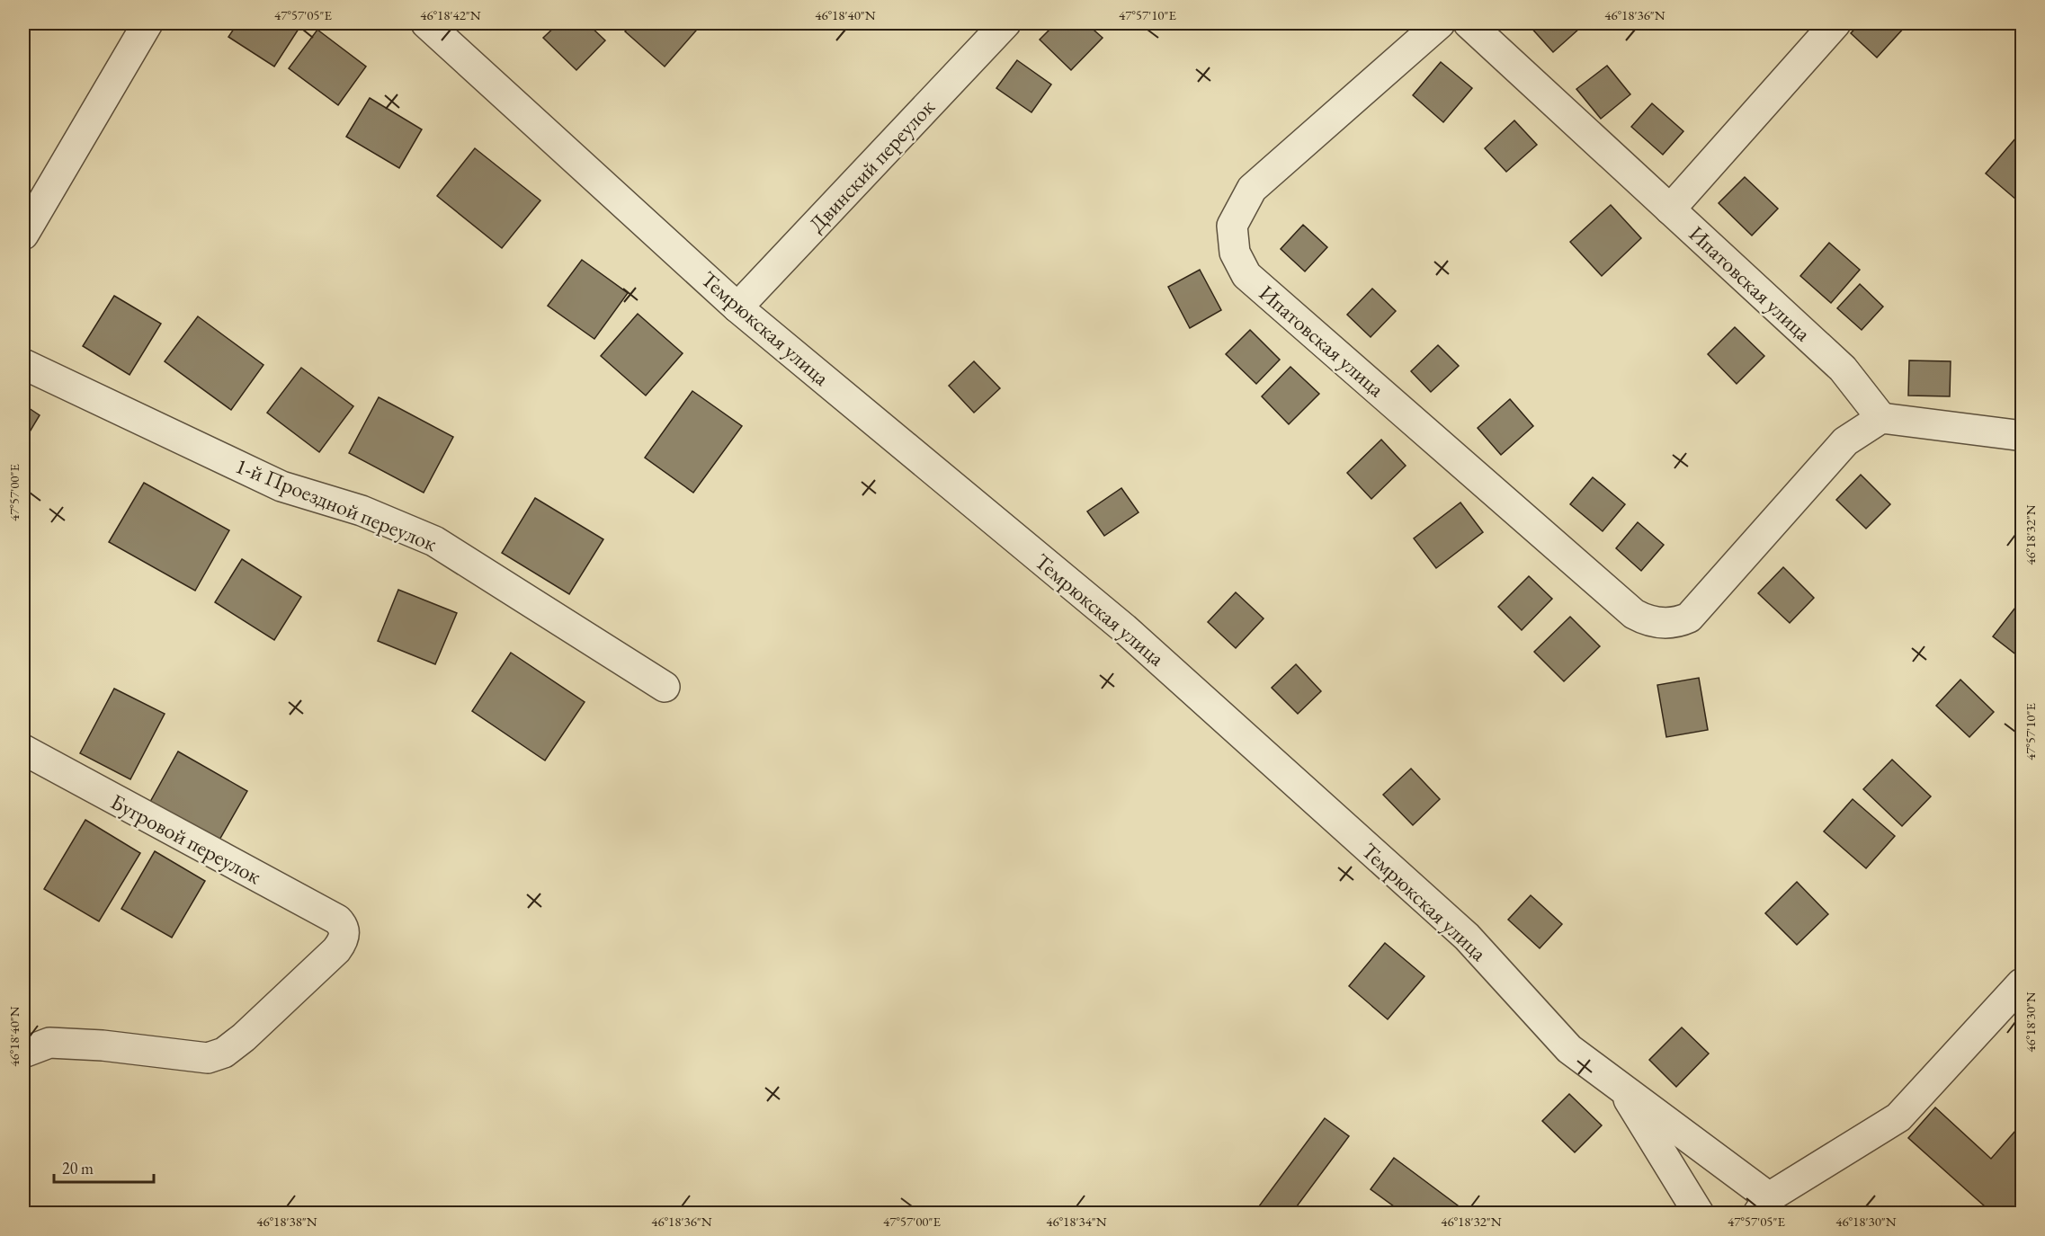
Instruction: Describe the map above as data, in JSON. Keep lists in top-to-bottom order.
{
  "streets": {
    "street": [
      "Двинский переулок",
      "Ипатовская улица",
      "Темрюкская улица",
      "1-й Проездной переулок",
      "Бугровой переулок"
    ]
  },
  "crossings": [
    ["Двинский переулок", "Темрюкская улица"]
  ],
  "scale_bar": "20 m",
  "coordinates": [
    "47°57'05\"E",
    "46°18'42\"N",
    "46°18'40\"N",
    "47°57'10\"E",
    "46°18'36\"N",
    "47°57'00\"E",
    "46°18'32\"N",
    "46°18'30\"N",
    "46°18'38\"N",
    "46°18'34\"N"
  ]
}
